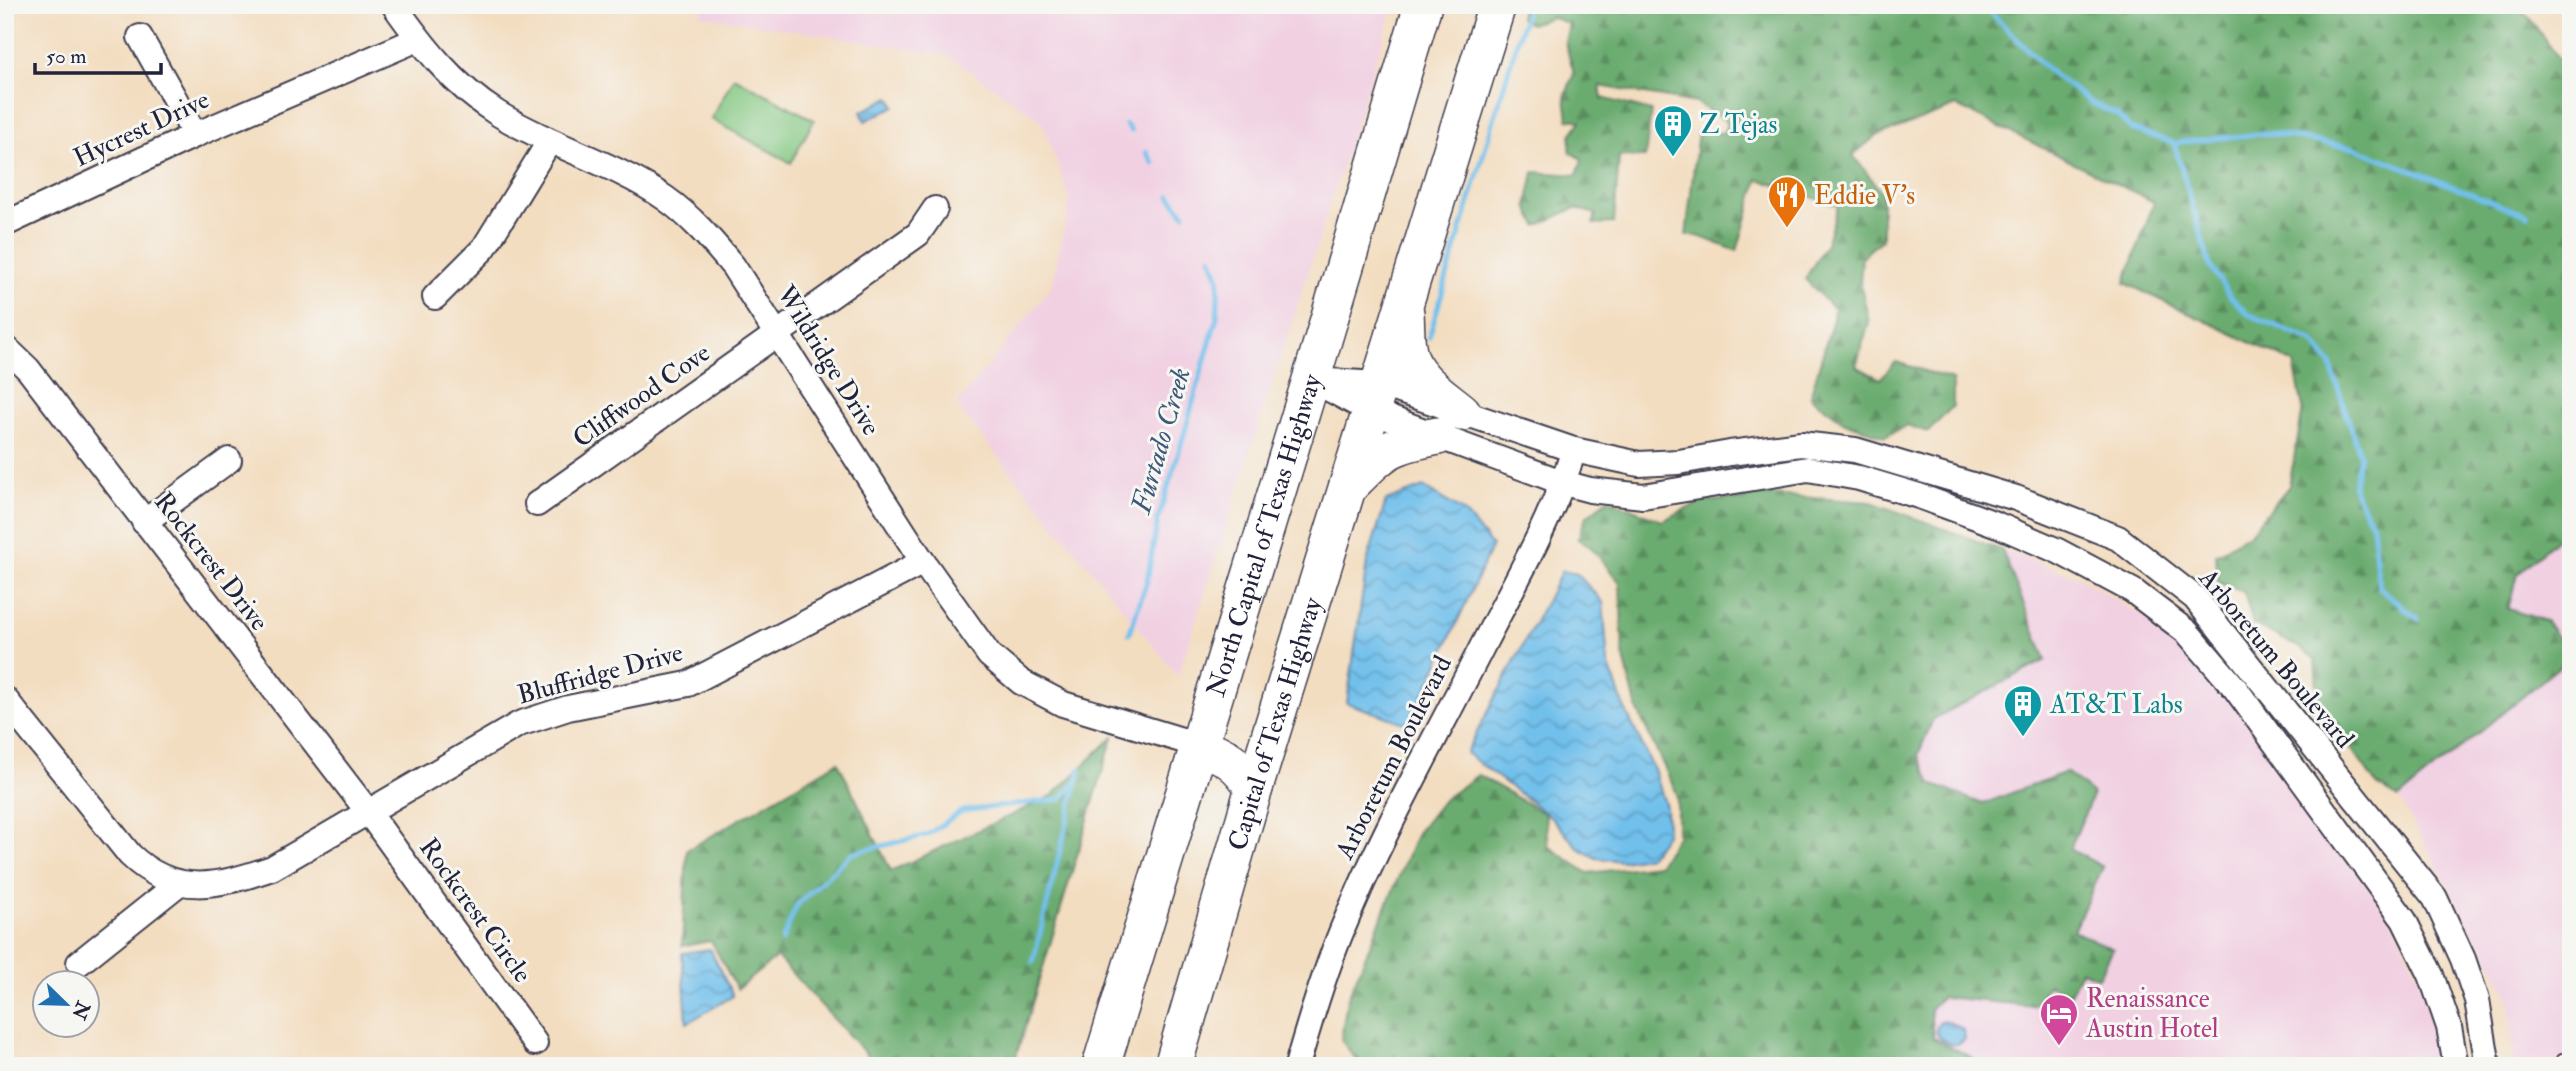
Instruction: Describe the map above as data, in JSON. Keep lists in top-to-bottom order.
{
  "streets": {
    "highway": ["North Capital of Texas Highway", "Capital of Texas Highway"],
    "street": [
      "Hycrest Drive",
      "Wildridge Drive",
      "Cliffwood Cove",
      "Rockcrest Drive",
      "Arboretum Boulevard",
      "Bluffridge Drive",
      "Rockcrest Circle"
    ]
  },
  "crossings": [
    ["Hycrest Drive", "Wildridge Drive"],
    ["Wildridge Drive", "Cliffwood Cove"],
    ["Wildridge Drive", "North Capital of Texas Highway"],
    ["Wildridge Drive", "Bluffridge Drive"],
    ["North Capital of Texas Highway", "Arboretum Boulevard"],
    ["Rockcrest Drive", "Bluffridge Drive"],
    ["Rockcrest Drive", "Rockcrest Circle"],
    ["Arboretum Boulevard", "Capital of Texas Highway"],
    ["Bluffridge Drive", "Rockcrest Circle"]
  ],
  "water": ["Furtado Creek"],
  "places": {
    "building": ["Z Tejas", "AT&T Labs"],
    "restaurant": ["Eddie V's"],
    "hotel": ["Renaissance Austin Hotel"]
  },
  "scale_bar": "50 m",
  "north": "bottom right"
}
